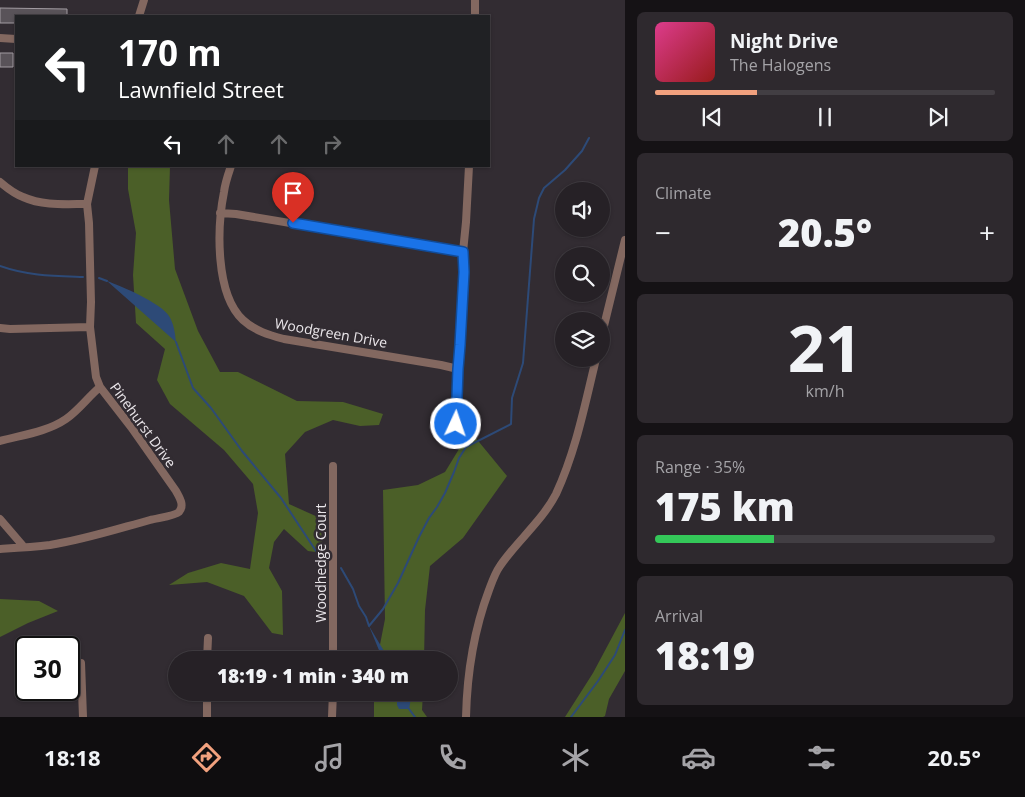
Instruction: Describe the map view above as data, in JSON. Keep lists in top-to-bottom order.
{
  "streets": {
    "street": ["Woodgreen Drive", "Pinehurst Drive", "Woodhedge Court"]
  },
  "page": {
    "turn": ["170 m", "Lawnfield Street"],
    "song": ["Night Drive", "The Halogens"],
    "tile": [
      "Climate",
      ["21", "km/h"],
      ["Range · 35%", "175 km"],
      ["Arrival", "18:19"]
    ],
    "heat": ["−", "20.5°", "+"],
    "limit": "30",
    "trip": "18:19 · 1 min · 340 m",
    "tabs": ["18:18", "20.5°"]
  }
}
